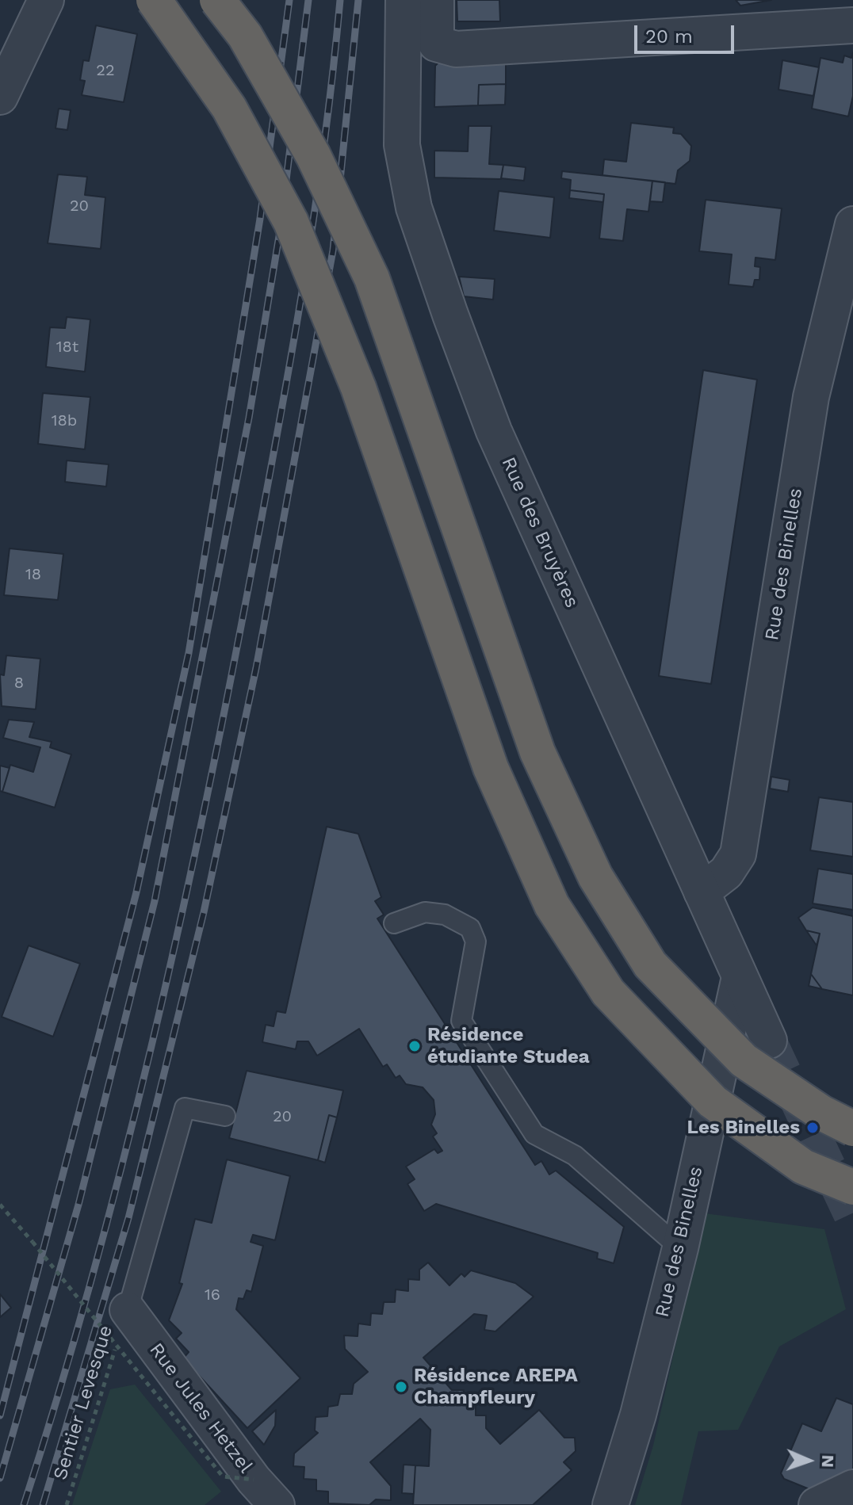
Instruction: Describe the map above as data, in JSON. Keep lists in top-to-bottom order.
{
  "streets": {
    "street": ["Rue des Bruyères", "Rue des Binelles", "Rue Jules Hetzel"],
    "path": ["Sentier Levesque"]
  },
  "crossings": [
    ["Rue des Bruyères", "Rue des Binelles"],
    ["Sentier Levesque", "Rue Jules Hetzel"]
  ],
  "places": ["Résidence étudiante Studea", "Les Binelles", "Résidence AREPA Champfleury"],
  "house_numbers": [
    "22",
    "20",
    "18t",
    "18b",
    "18",
    "8",
    "20",
    "16"
  ],
  "scale_bar": "20 m",
  "north": "right"
}
